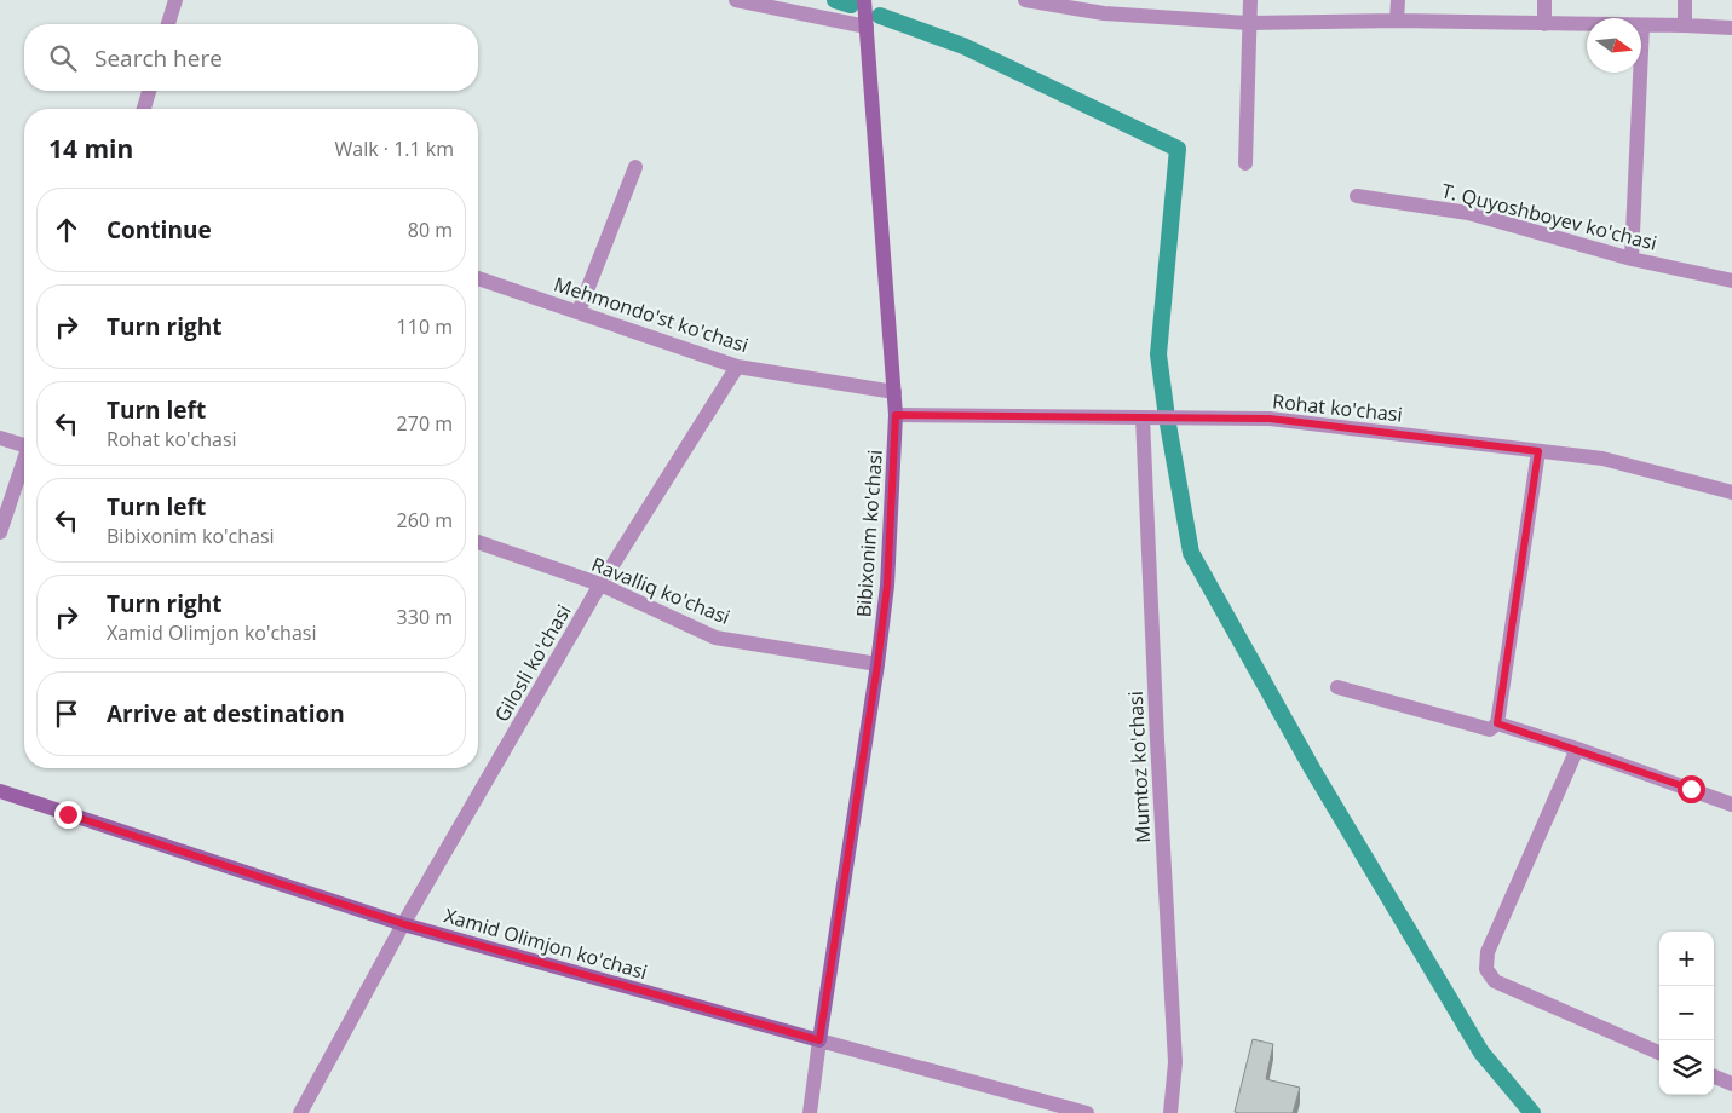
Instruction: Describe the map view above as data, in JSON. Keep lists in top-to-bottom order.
{
  "streets": {
    "main road": ["Bibixonim ko'chasi", "Xamid Olimjon ko'chasi"],
    "street": [
      "T. Quyoshboyev ko'chasi",
      "Mehmondo'st ko'chasi",
      "Rohat ko'chasi",
      "Ravalliq ko'chasi",
      "Gilosli ko'chasi",
      "Mumtoz ko'chasi"
    ]
  },
  "crossings": [
    ["Mehmondo'st ko'chasi", "Bibixonim ko'chasi"],
    ["Mehmondo'st ko'chasi", "Gilosli ko'chasi"],
    ["Rohat ko'chasi", "Bibixonim ko'chasi"],
    ["Rohat ko'chasi", "Mumtoz ko'chasi"],
    ["Bibixonim ko'chasi", "Ravalliq ko'chasi"],
    ["Bibixonim ko'chasi", "Xamid Olimjon ko'chasi"],
    ["Ravalliq ko'chasi", "Gilosli ko'chasi"],
    ["Gilosli ko'chasi", "Xamid Olimjon ko'chasi"]
  ],
  "north": "right",
  "page": {
    "search": "Search here",
    "heading": ["14 min", "Walk · 1.1 km"],
    "list": [
      ["Continue", "80 m"],
      ["Turn right", "110 m"],
      ["Turn left", "Rohat ko'chasi", "270 m"],
      ["Turn left", "Bibixonim ko'chasi", "260 m"],
      ["Turn right", "Xamid Olimjon ko'chasi", "330 m"],
      "Arrive at destination"
    ],
    "map_buttons": ["+", "−"]
  }
}
